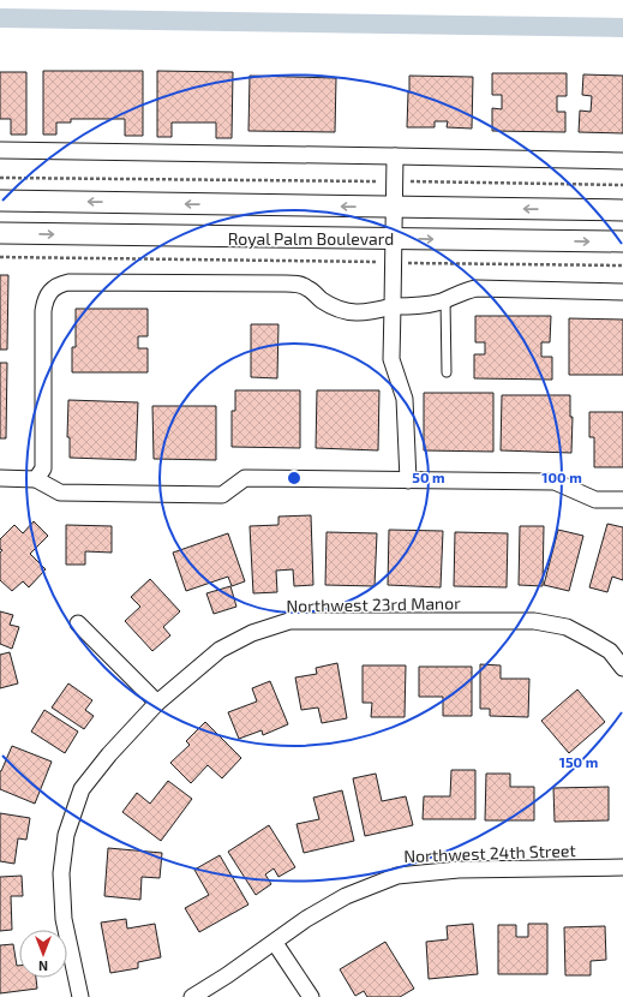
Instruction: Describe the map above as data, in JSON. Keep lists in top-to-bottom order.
{
  "streets": {
    "street": ["Royal Palm Boulevard", "Northwest 23rd Manor", "Northwest 24th Street"]
  },
  "north": "bottom",
  "rings": ["50 m", "100 m", "150 m"]
}
